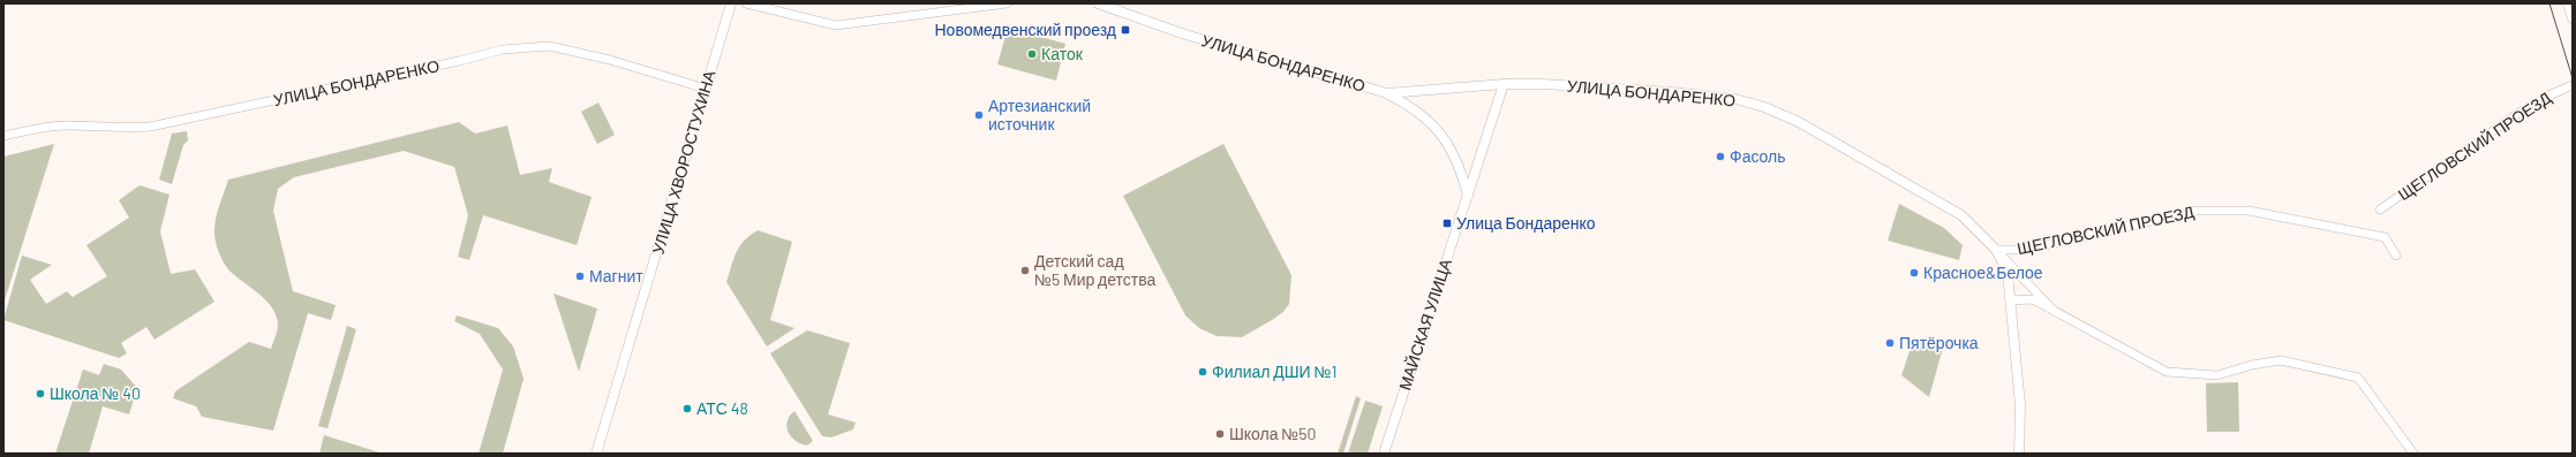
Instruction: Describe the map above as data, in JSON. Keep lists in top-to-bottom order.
{
  "streets": {
    "street": [
      "УЛИЦА БОНДАРЕНКО",
      "ЩЕГЛОВСКИЙ ПРОЕЗД",
      "УЛИЦА ХВОРОСТУХИНА",
      "МАЙСКАЯ УЛИЦА"
    ]
  },
  "crossings": [
    ["УЛИЦА БОНДАРЕНКО", "ЩЕГЛОВСКИЙ ПРОЕЗД"],
    ["УЛИЦА БОНДАРЕНКО", "УЛИЦА ХВОРОСТУХИНА"],
    ["УЛИЦА БОНДАРЕНКО", "МАЙСКАЯ УЛИЦА"]
  ],
  "places": {
    "transit": ["Новомедвенский проезд", "Улица Бондаренко"],
    "other": [
      "Каток",
      "Артезианский источник",
      "Фасоль",
      "Детский сад №5 Мир детства",
      "Красное&Белое",
      "Магнит",
      "Пятёрочка",
      "Филиал ДШИ №1",
      "Школа № 40",
      "АТС 48",
      "Школа №50"
    ]
  }
}
